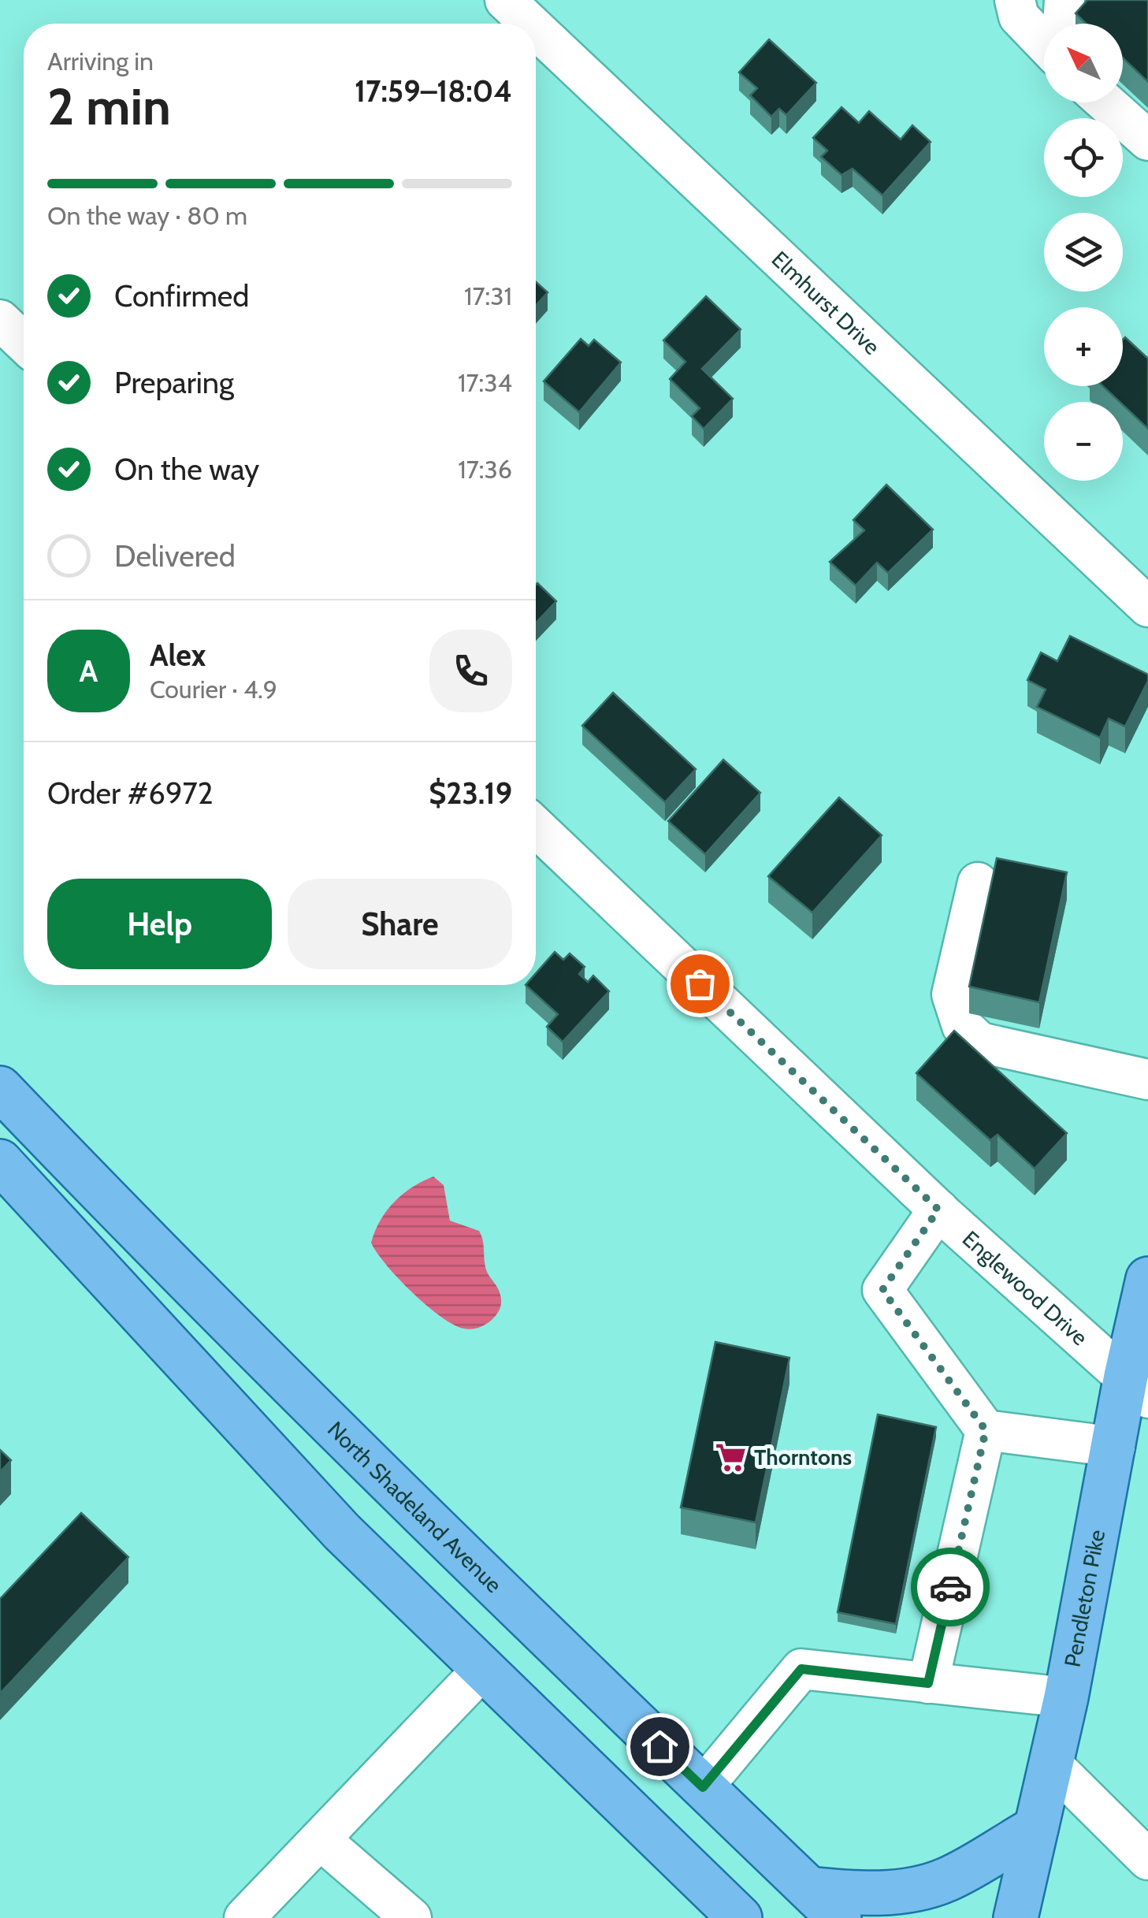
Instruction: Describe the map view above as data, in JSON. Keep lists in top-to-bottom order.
{
  "streets": {
    "main road": ["North Shadeland Avenue", "Pendleton Pike"],
    "street": ["Elmhurst Drive", "Englewood Drive"]
  },
  "crossings": [
    ["Englewood Drive", "Pendleton Pike"]
  ],
  "places": {
    "supermarket": ["Thorntons"]
  },
  "north": "top left",
  "page": {
    "map_buttons": ["+", "−"],
    "heading": ["2 min", "Arriving in", "17:59–18:04"],
    "panel": [
      "Alex",
      "Courier · 4.9",
      "Order #6972",
      "$23.19"
    ],
    "bar": "On the way · 80 m",
    "list": [
      ["Confirmed", "17:31"],
      ["Preparing", "17:34"],
      ["On the way", "17:36"],
      "Delivered"
    ],
    "round": "A",
    "buttons": ["Help", "Share"]
  }
}
